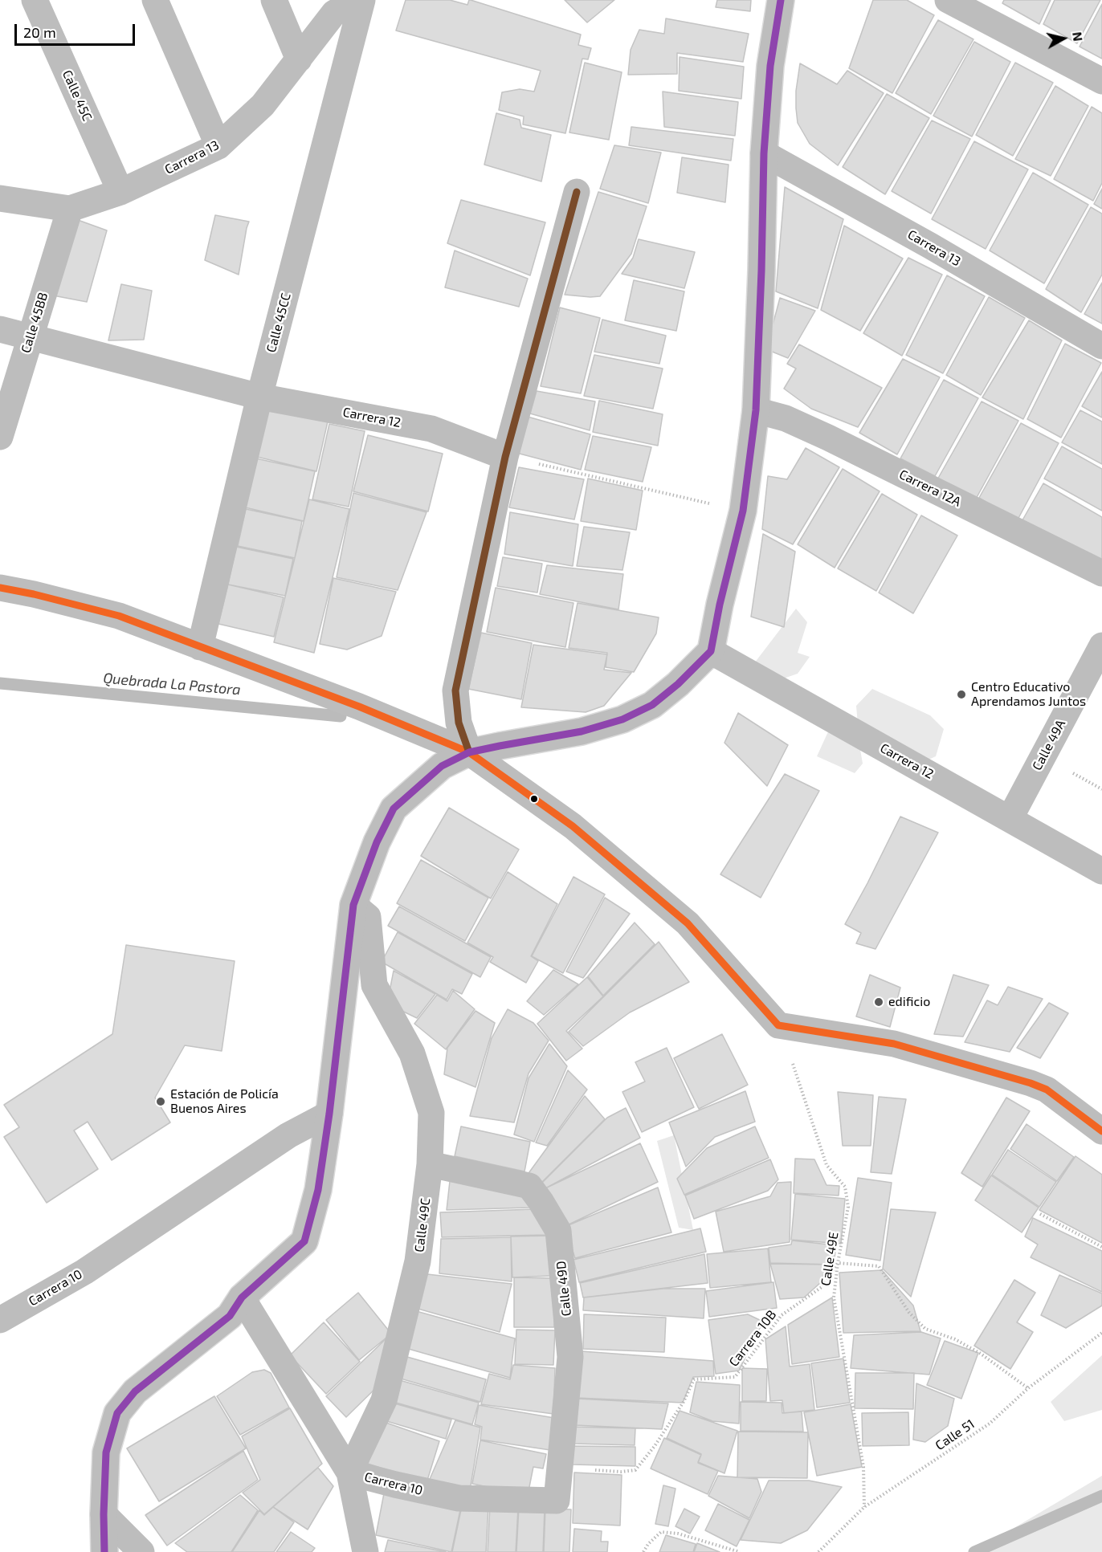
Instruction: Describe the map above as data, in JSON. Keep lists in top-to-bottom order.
{
  "streets": {
    "street": [
      "Calle 45C",
      "Carrera 13",
      "Calle 45BB",
      "Calle 45CC",
      "Carrera 12",
      "Carrera 12A",
      "Calle 49A",
      "Calle 49C",
      "Carrera 10",
      "Calle 49D"
    ],
    "path": ["Calle 49E", "Carrera 10B", "Calle 51"]
  },
  "crossings": [
    ["Calle 45C", "Carrera 13"],
    ["Carrera 13", "Calle 45BB"],
    ["Calle 45BB", "Carrera 12"],
    ["Calle 45CC", "Carrera 12"],
    ["Carrera 12", "Calle 49A"],
    ["Calle 49C", "Carrera 10"],
    ["Calle 49C", "Calle 49D"],
    ["Calle 49E", "Carrera 10B"],
    ["Calle 49E", "Calle 51"],
    ["Carrera 10", "Calle 49D"],
    ["Calle 49D", "Carrera 10B"]
  ],
  "water": ["Quebrada La Pastora"],
  "places": ["Centro Educativo Aprendamos Juntos", "edificio", "Estación de Policía Buenos Aires"],
  "scale_bar": "20 m",
  "north": "right"
}
